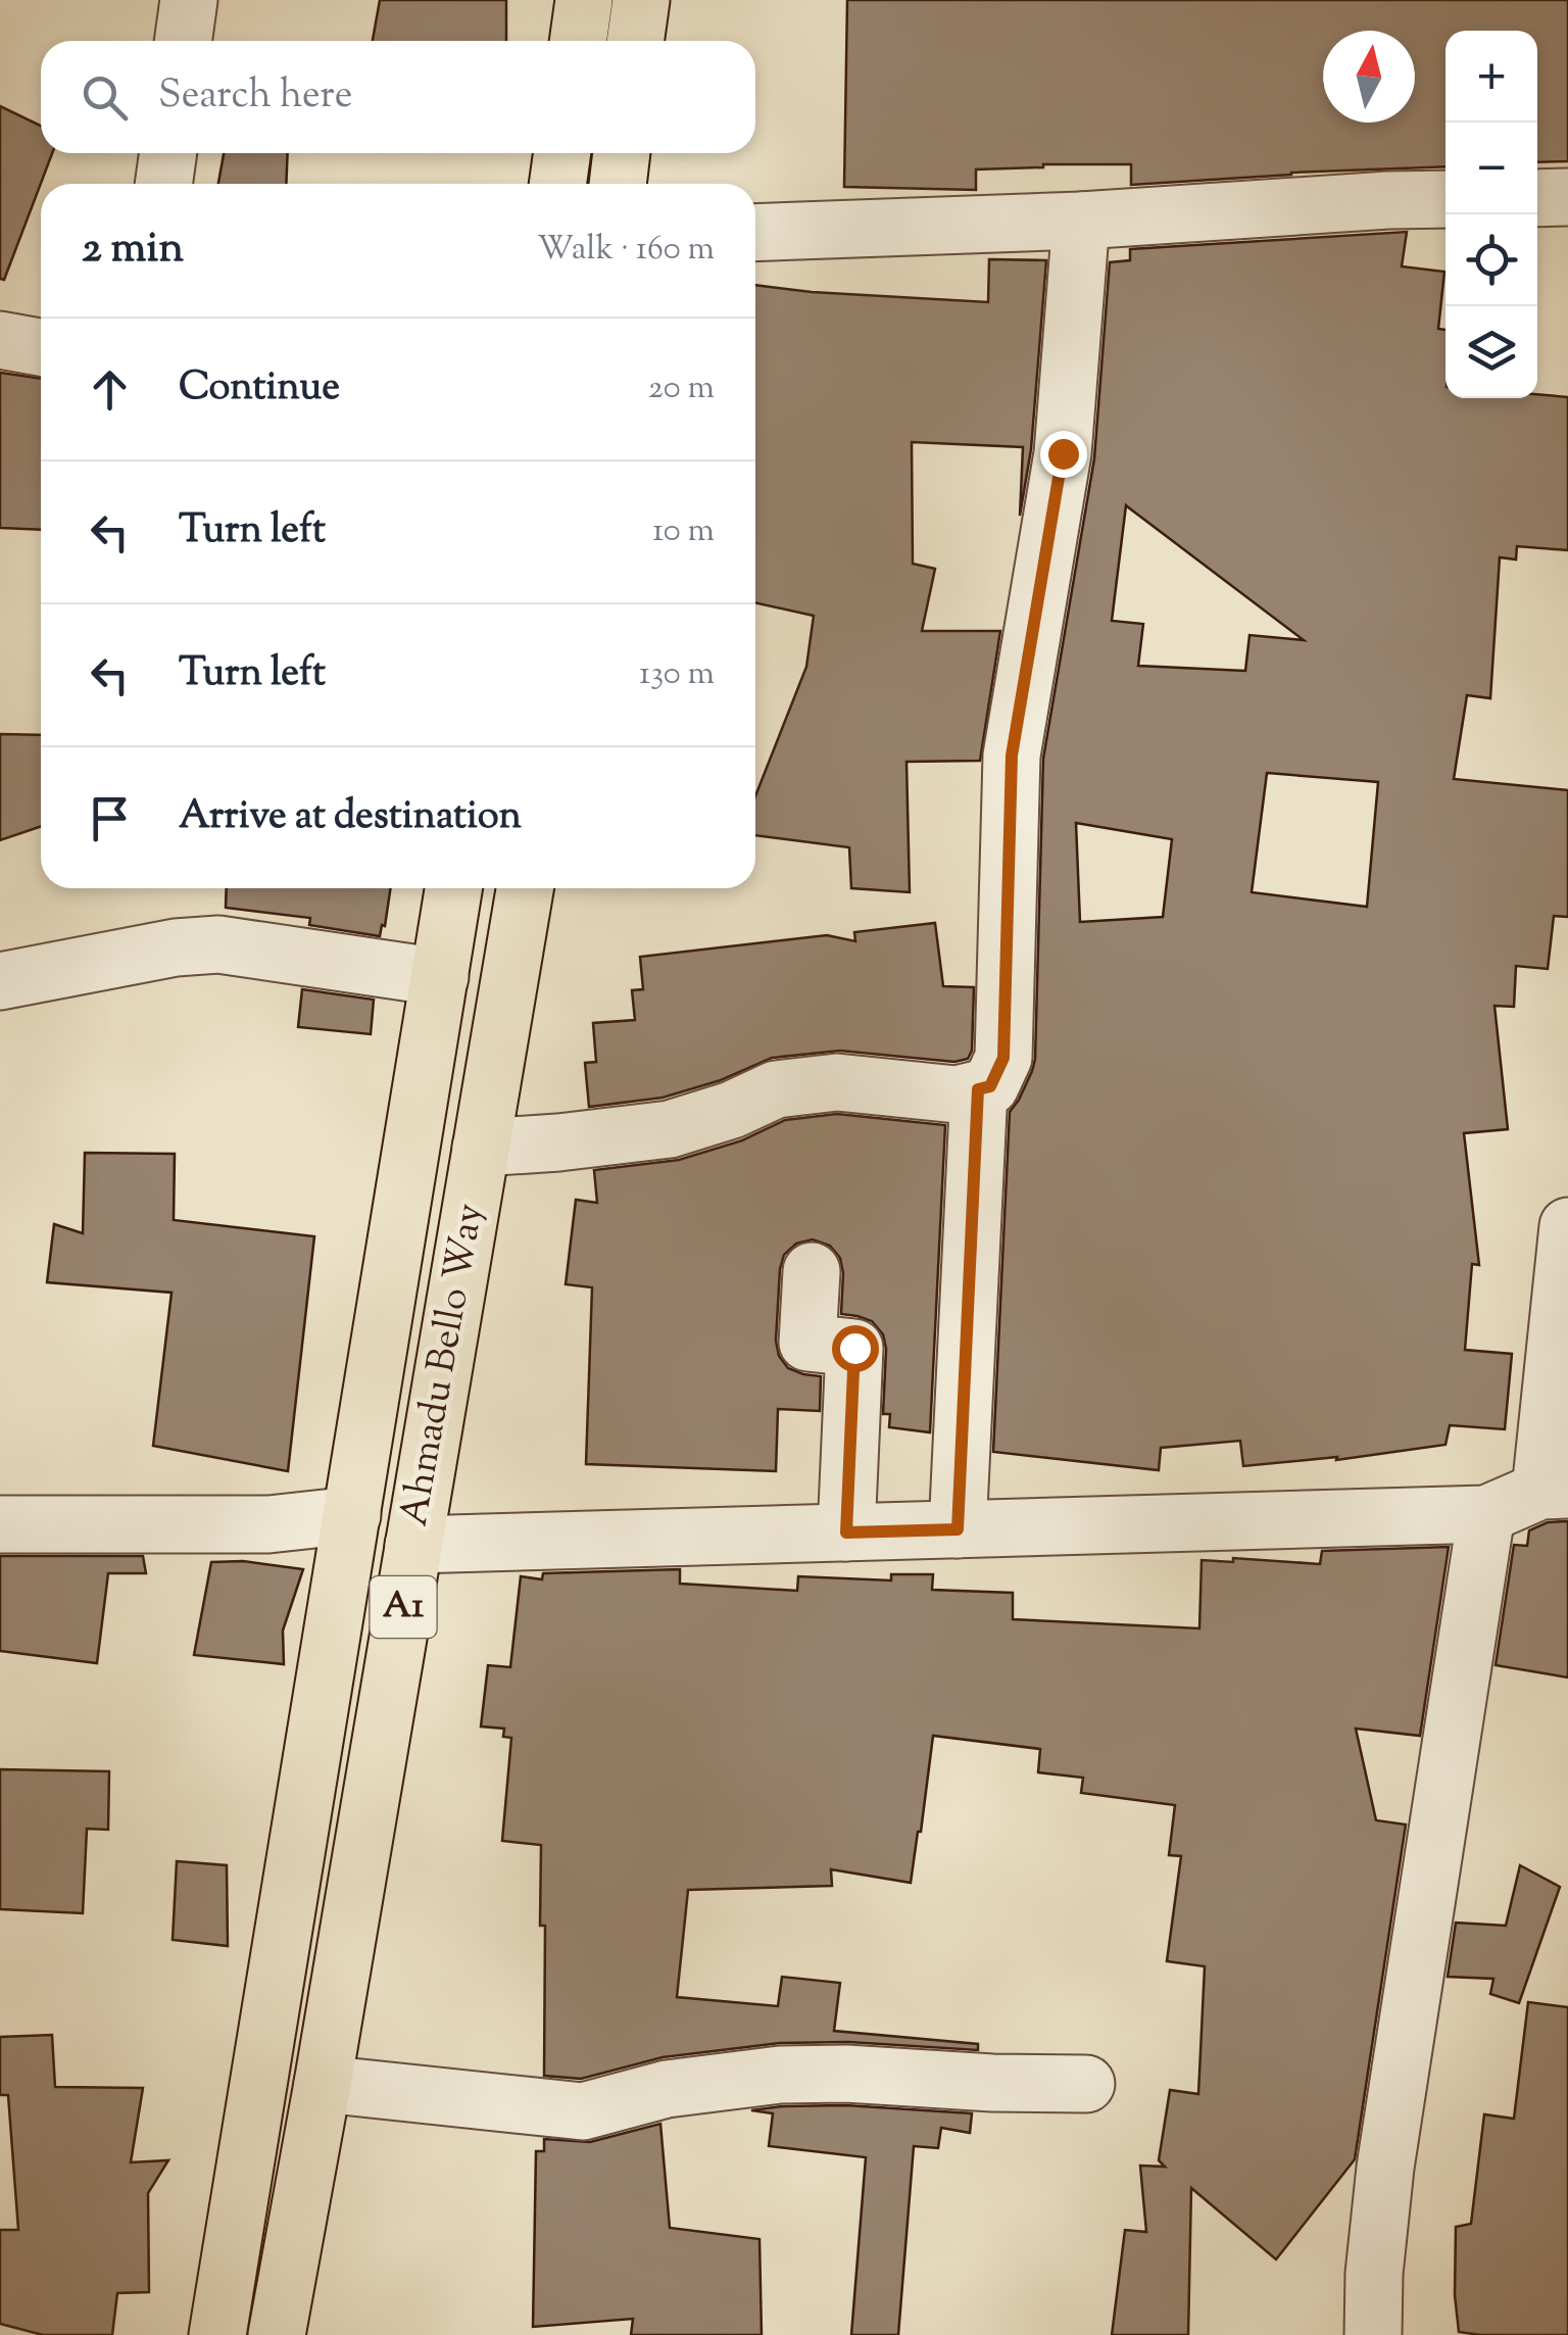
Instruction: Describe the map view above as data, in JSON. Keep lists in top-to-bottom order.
{
  "streets": {
    "highway": ["Ahmadu Bello Way", "A1"]
  },
  "north": "top",
  "page": {
    "map_buttons": ["+", "−"],
    "search": "Search here",
    "heading": ["2 min", "Walk · 160 m"],
    "list": [
      ["Continue", "20 m"],
      ["Turn left", "10 m"],
      ["Turn left", "130 m"],
      "Arrive at destination"
    ]
  }
}
